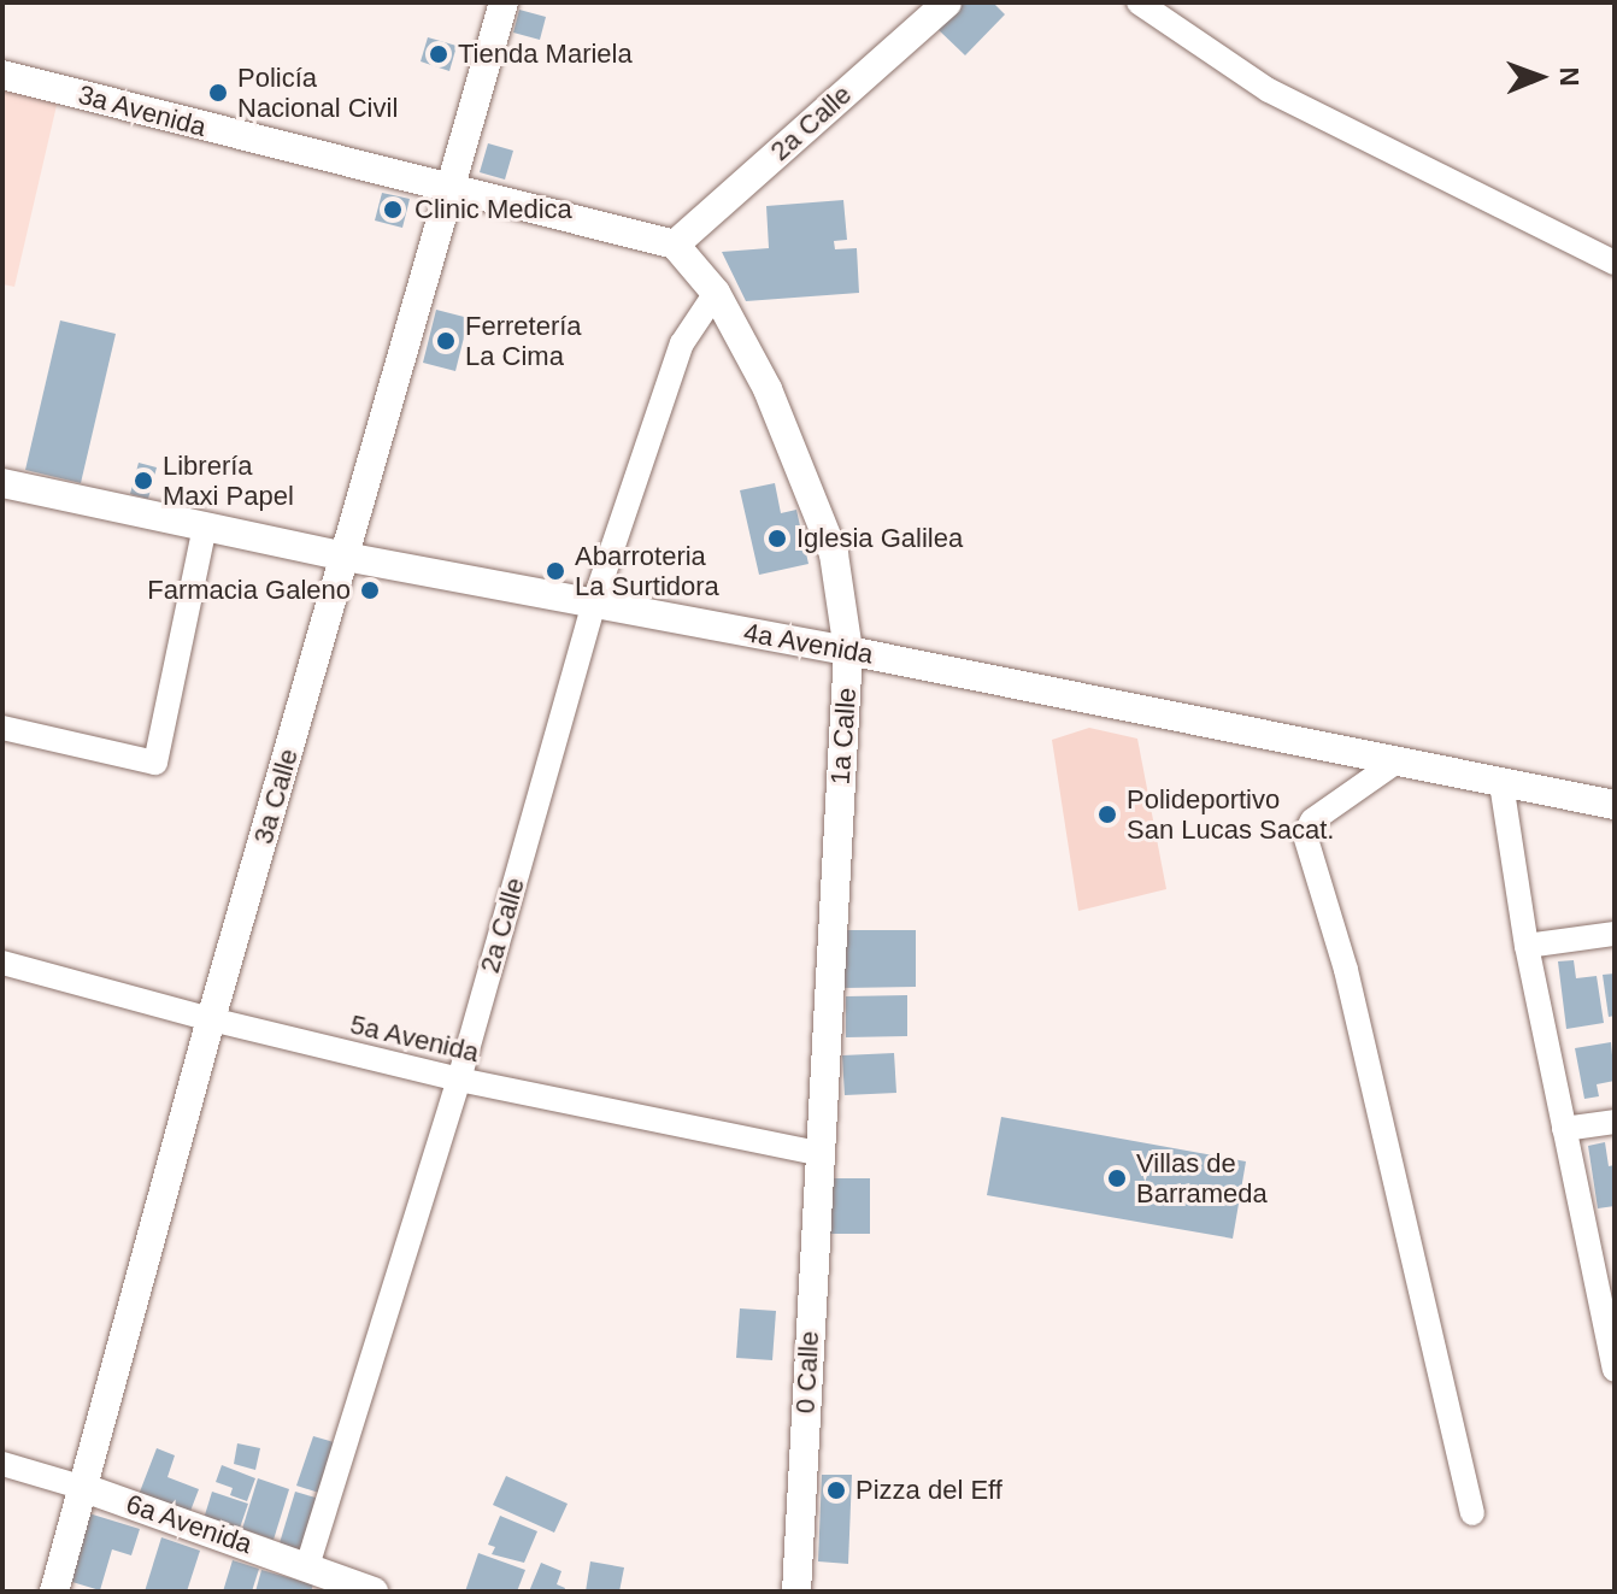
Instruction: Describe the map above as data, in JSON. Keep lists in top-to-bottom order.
{
  "streets": {
    "street": [
      "3a Avenida",
      "2a Calle",
      "4a Avenida",
      "1a Calle",
      "3a Calle",
      "5a Avenida",
      "0 Calle",
      "6a Avenida"
    ]
  },
  "crossings": [
    ["3a Avenida", "2a Calle"],
    ["3a Avenida", "1a Calle"],
    ["3a Avenida", "3a Calle"],
    ["2a Calle", "4a Avenida"],
    ["2a Calle", "1a Calle"],
    ["2a Calle", "5a Avenida"],
    ["2a Calle", "6a Avenida"],
    ["4a Avenida", "1a Calle"],
    ["4a Avenida", "3a Calle"],
    ["1a Calle", "5a Avenida"],
    ["1a Calle", "0 Calle"],
    ["3a Calle", "5a Avenida"],
    ["3a Calle", "6a Avenida"],
    ["5a Avenida", "0 Calle"]
  ],
  "places": [
    "Tienda Mariela",
    "Policía Nacional Civil",
    "Clinic Medica",
    "Ferretería La Cima",
    "Librería Maxi Papel",
    "Iglesia Galilea",
    "Abarroteria La Surtidora",
    "Farmacia Galeno",
    "Polideportivo San Lucas Sacat.",
    "Villas de Barrameda",
    "Pizza del Eff"
  ],
  "north": "right"
}
